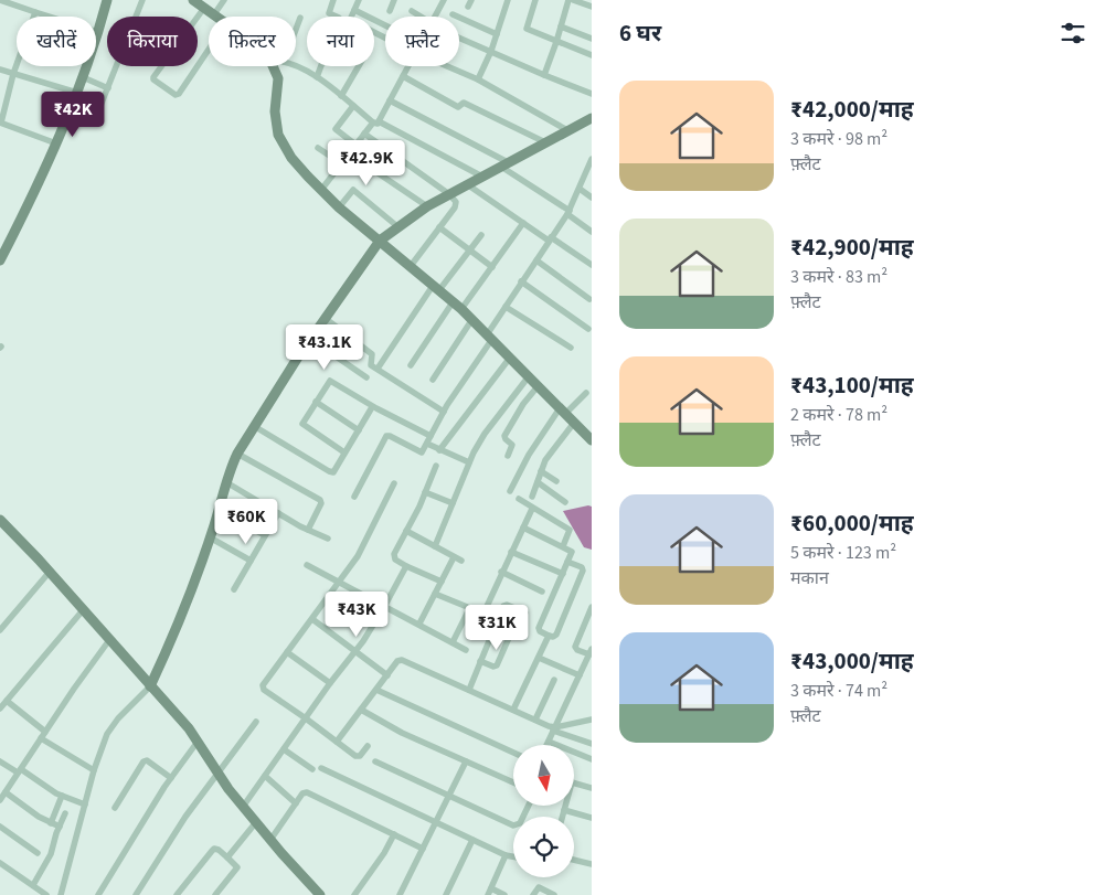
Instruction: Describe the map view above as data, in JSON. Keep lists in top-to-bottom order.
{
  "north": "bottom",
  "page": {
    "heading": "6 घर",
    "chip": [
      "खरीदें",
      "किराया",
      "फ़िल्टर",
      "नया",
      "फ़्लैट"
    ],
    "list": [
      {
        "name": "₹42,000/माह",
        "note": "3 कमरे · 98 m² · फ़्लैट"
      },
      {
        "name": "₹42,900/माह",
        "note": "3 कमरे · 83 m² · फ़्लैट"
      },
      {
        "name": "₹43,100/माह",
        "note": "2 कमरे · 78 m² · फ़्लैट"
      },
      {
        "name": "₹60,000/माह",
        "note": "5 कमरे · 123 m² · मकान"
      },
      {
        "name": "₹43,000/माह",
        "note": "3 कमरे · 74 m² · फ़्लैट"
      }
    ],
    "price": [
      "₹42K",
      "₹42.9K",
      "₹43.1K",
      "₹60K",
      "₹43K",
      "₹31K"
    ]
  }
}
